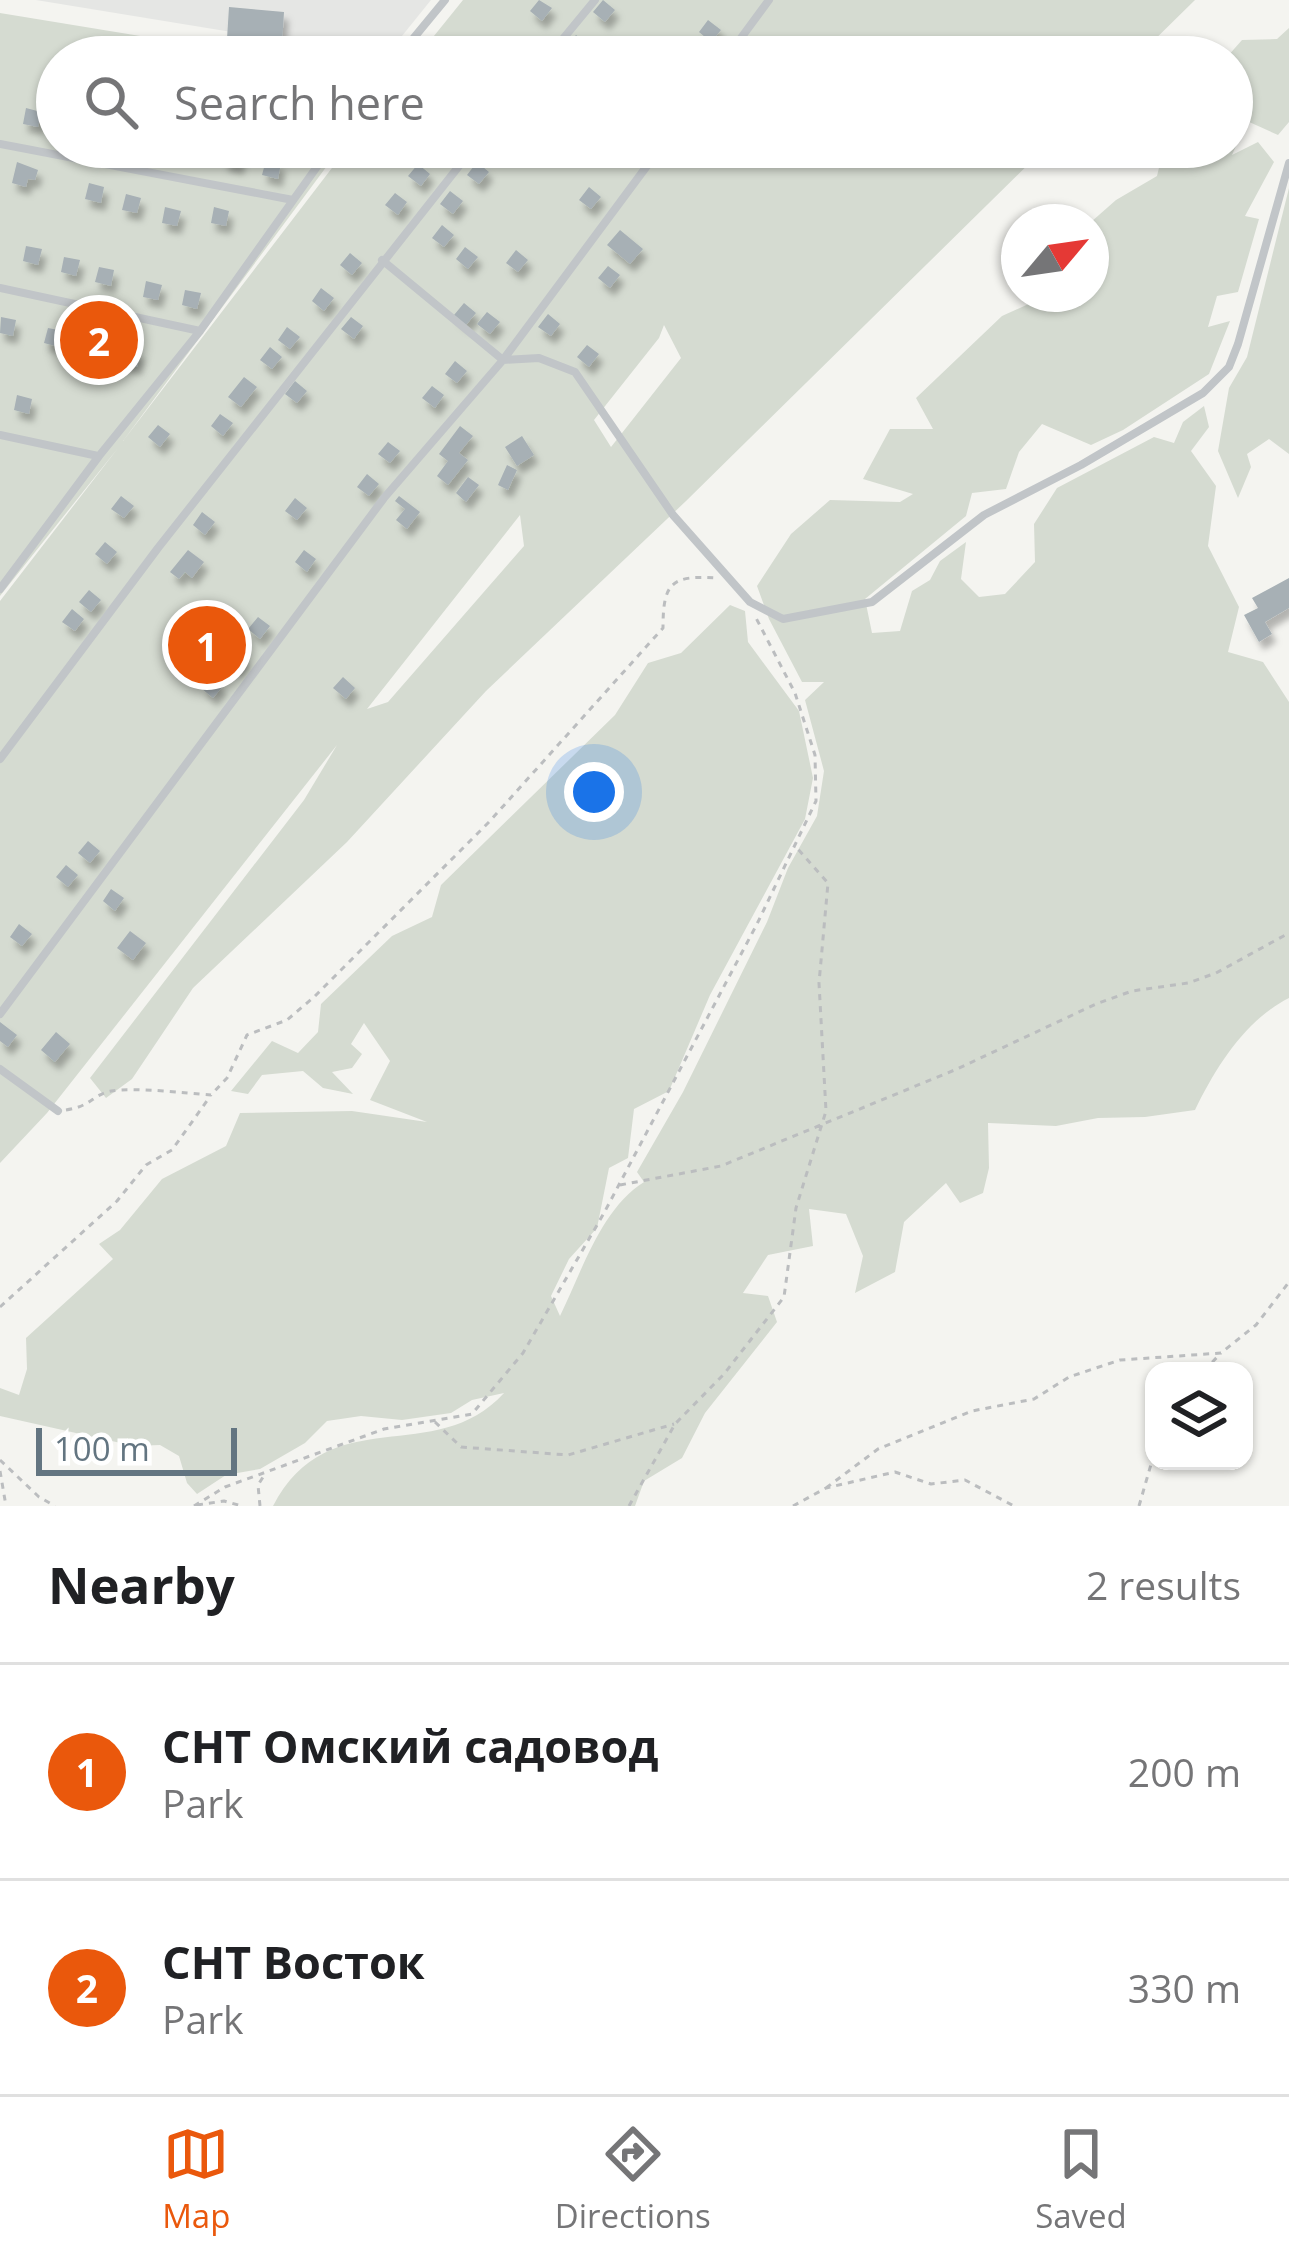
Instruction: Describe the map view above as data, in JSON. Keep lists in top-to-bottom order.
{
  "scale_bar": "100 m",
  "north": "top right",
  "page": {
    "search": "Search here",
    "pins": ["2", "1"],
    "scale": "100 m",
    "heading": ["Nearby", "2 results"],
    "list": [
      {
        "mark": "1",
        "name": "СНТ Омский садовод",
        "note": "Park",
        "value": "200 m"
      },
      {
        "mark": "2",
        "name": "СНТ Восток",
        "note": "Park",
        "value": "330 m"
      }
    ],
    "nav": ["Map", "Directions", "Saved"]
  }
}
